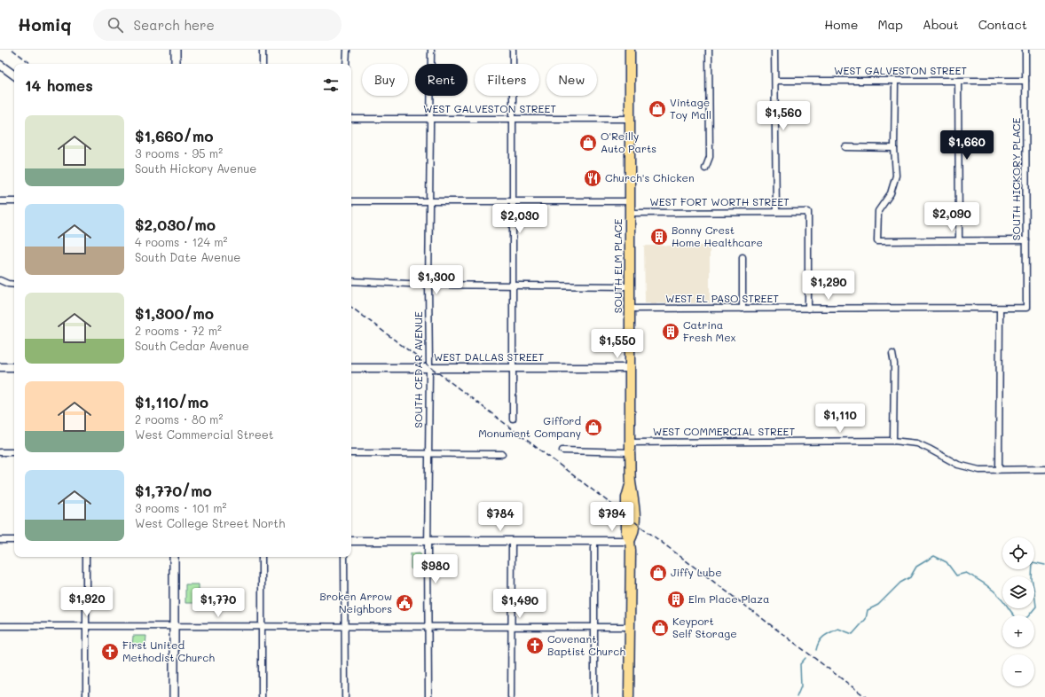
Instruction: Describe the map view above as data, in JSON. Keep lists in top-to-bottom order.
{
  "streets": {
    "main road": ["SOUTH ELM PLACE"],
    "street": [
      "WEST GALVESTON STREET",
      "SOUTH HICKORY PLACE",
      "WEST FORT WORTH STREET",
      "WEST EL PASO STREET",
      "WEST DALLAS STREET",
      "SOUTH CEDAR AVENUE",
      "WEST COMMERCIAL STREET"
    ]
  },
  "crossings": [
    ["WEST GALVESTON STREET", "SOUTH HICKORY PLACE"],
    ["WEST GALVESTON STREET", "SOUTH ELM PLACE"],
    ["WEST GALVESTON STREET", "SOUTH CEDAR AVENUE"],
    ["SOUTH HICKORY PLACE", "WEST EL PASO STREET"],
    ["WEST FORT WORTH STREET", "SOUTH ELM PLACE"],
    ["WEST FORT WORTH STREET", "WEST EL PASO STREET"],
    ["SOUTH ELM PLACE", "WEST EL PASO STREET"],
    ["SOUTH ELM PLACE", "WEST DALLAS STREET"],
    ["SOUTH ELM PLACE", "WEST COMMERCIAL STREET"],
    ["WEST DALLAS STREET", "SOUTH CEDAR AVENUE"]
  ],
  "places": {
    "shop": [
      "Vintage Toy Mall",
      "O'Reilly Auto Parts",
      "Gifford Monument Company",
      "Jiffy Lube",
      "Keyport Self Storage"
    ],
    "restaurant": ["Church's Chicken"],
    "building": ["Bonny Crest Home Healthcare", "Catrina Fresh Mex", "Elm Place Plaza"],
    "public building": ["Broken Arrow Neighbors"],
    "church": ["Covenant Baptist Church", "First United Methodist Church"]
  },
  "page": {
    "header": "Homiq",
    "search": "Search here",
    "nav": [
      "Home",
      "Map",
      "About",
      "Contact"
    ],
    "chip": [
      "Buy",
      "Rent",
      "Filters",
      "New"
    ],
    "heading": "14 homes",
    "price": [
      "$1,560",
      "$1,660",
      "$2,090",
      "$2,030",
      "$1,300",
      "$1,290",
      "$1,550",
      "$1,110",
      "$784",
      "$794",
      "$980",
      "$1,920",
      "$1,770",
      "$1,490"
    ],
    "list": [
      {
        "name": "$1,660/mo",
        "note": "3 rooms · 95 m² · South Hickory Avenue"
      },
      {
        "name": "$2,030/mo",
        "note": "4 rooms · 124 m² · South Date Avenue"
      },
      {
        "name": "$1,300/mo",
        "note": "2 rooms · 72 m² · South Cedar Avenue"
      },
      {
        "name": "$1,110/mo",
        "note": "2 rooms · 80 m² · West Commercial Street"
      },
      {
        "name": "$1,770/mo",
        "note": "3 rooms · 101 m² · West College Street North"
      }
    ],
    "map_buttons": ["+", "−"]
  }
}
